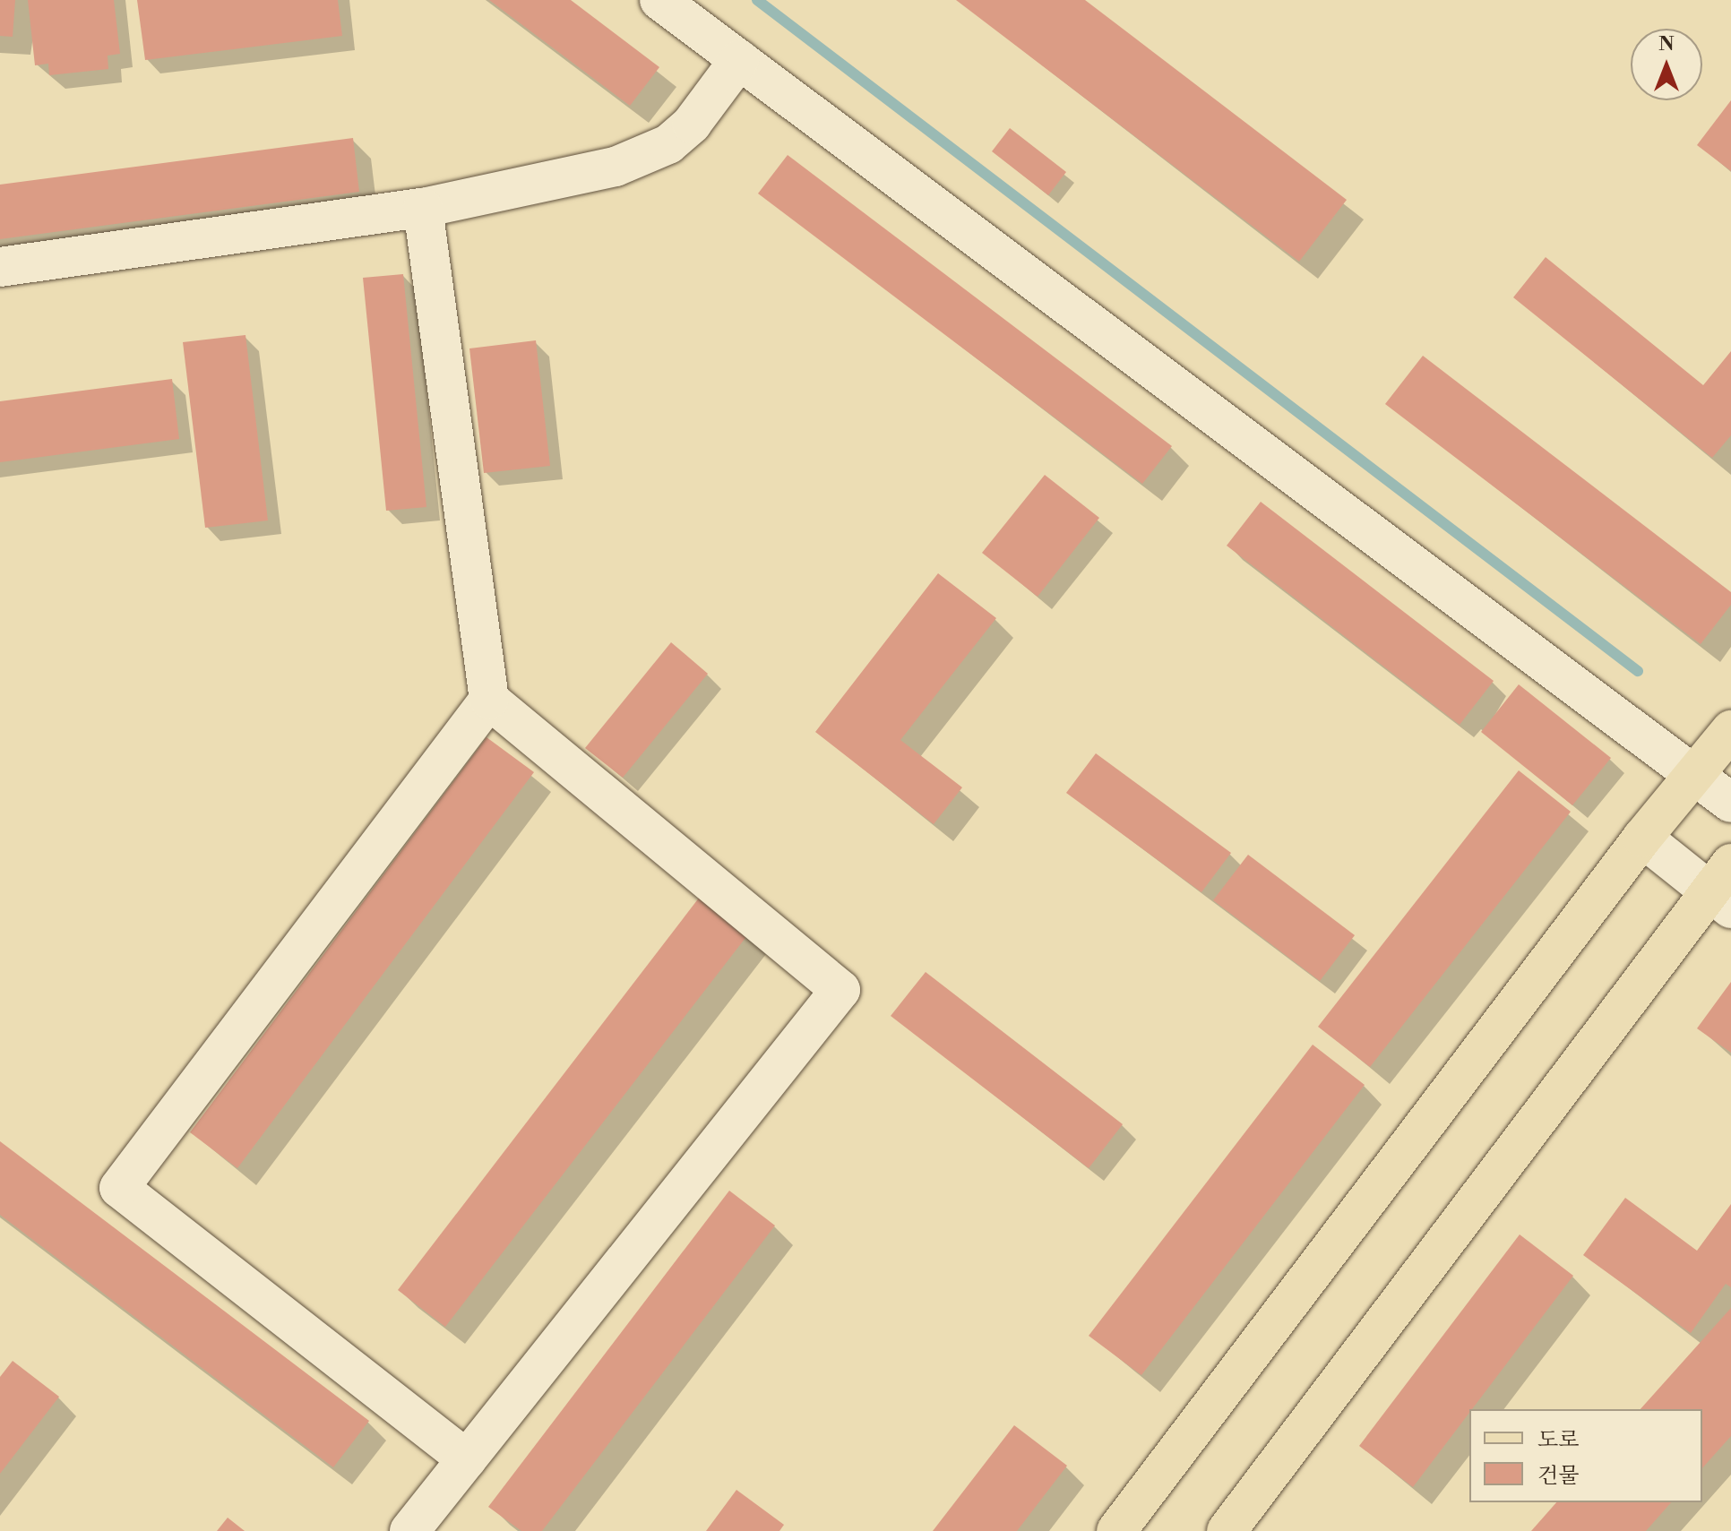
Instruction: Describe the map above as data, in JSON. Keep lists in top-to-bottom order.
{
  "legend": ["도로", "건물"],
  "north": "top"
}
